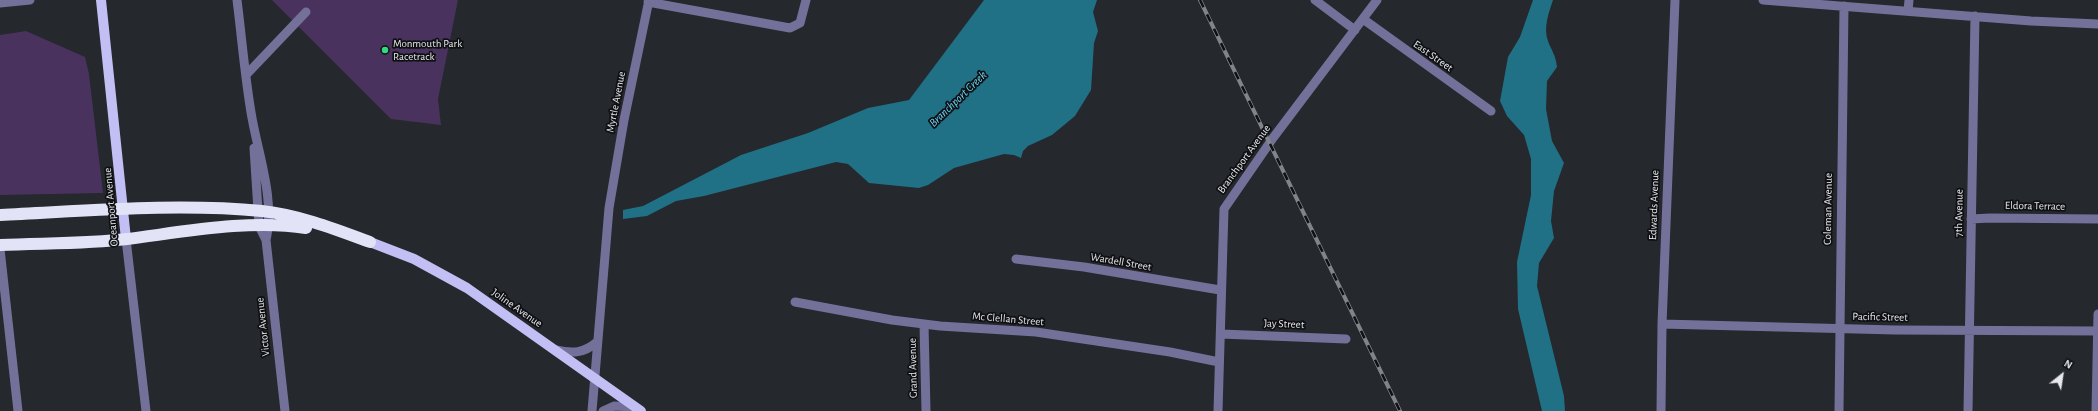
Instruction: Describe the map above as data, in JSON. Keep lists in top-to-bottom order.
{
  "streets": {
    "main road": ["Oceanport Avenue", "Joline Avenue"],
    "street": [
      "East Street",
      "Myrtle Avenue",
      "Branchport Avenue",
      "Edwards Avenue",
      "Eldora Terrace",
      "Coleman Avenue",
      "7th Avenue",
      "Wardell Street",
      "Pacific Street",
      "Mc Clellan Street",
      "Jay Street",
      "Victor Avenue",
      "Grand Avenue"
    ]
  },
  "crossings": [
    ["East Street", "Branchport Avenue"],
    ["Myrtle Avenue", "Joline Avenue"],
    ["Branchport Avenue", "Wardell Street"],
    ["Branchport Avenue", "Mc Clellan Street"],
    ["Branchport Avenue", "Jay Street"],
    ["Edwards Avenue", "Pacific Street"],
    ["Eldora Terrace", "7th Avenue"],
    ["Coleman Avenue", "Pacific Street"],
    ["7th Avenue", "Pacific Street"],
    ["Mc Clellan Street", "Grand Avenue"]
  ],
  "water": ["Branchport Creek"],
  "places": ["Monmouth Park Racetrack"],
  "north": "top right"
}
